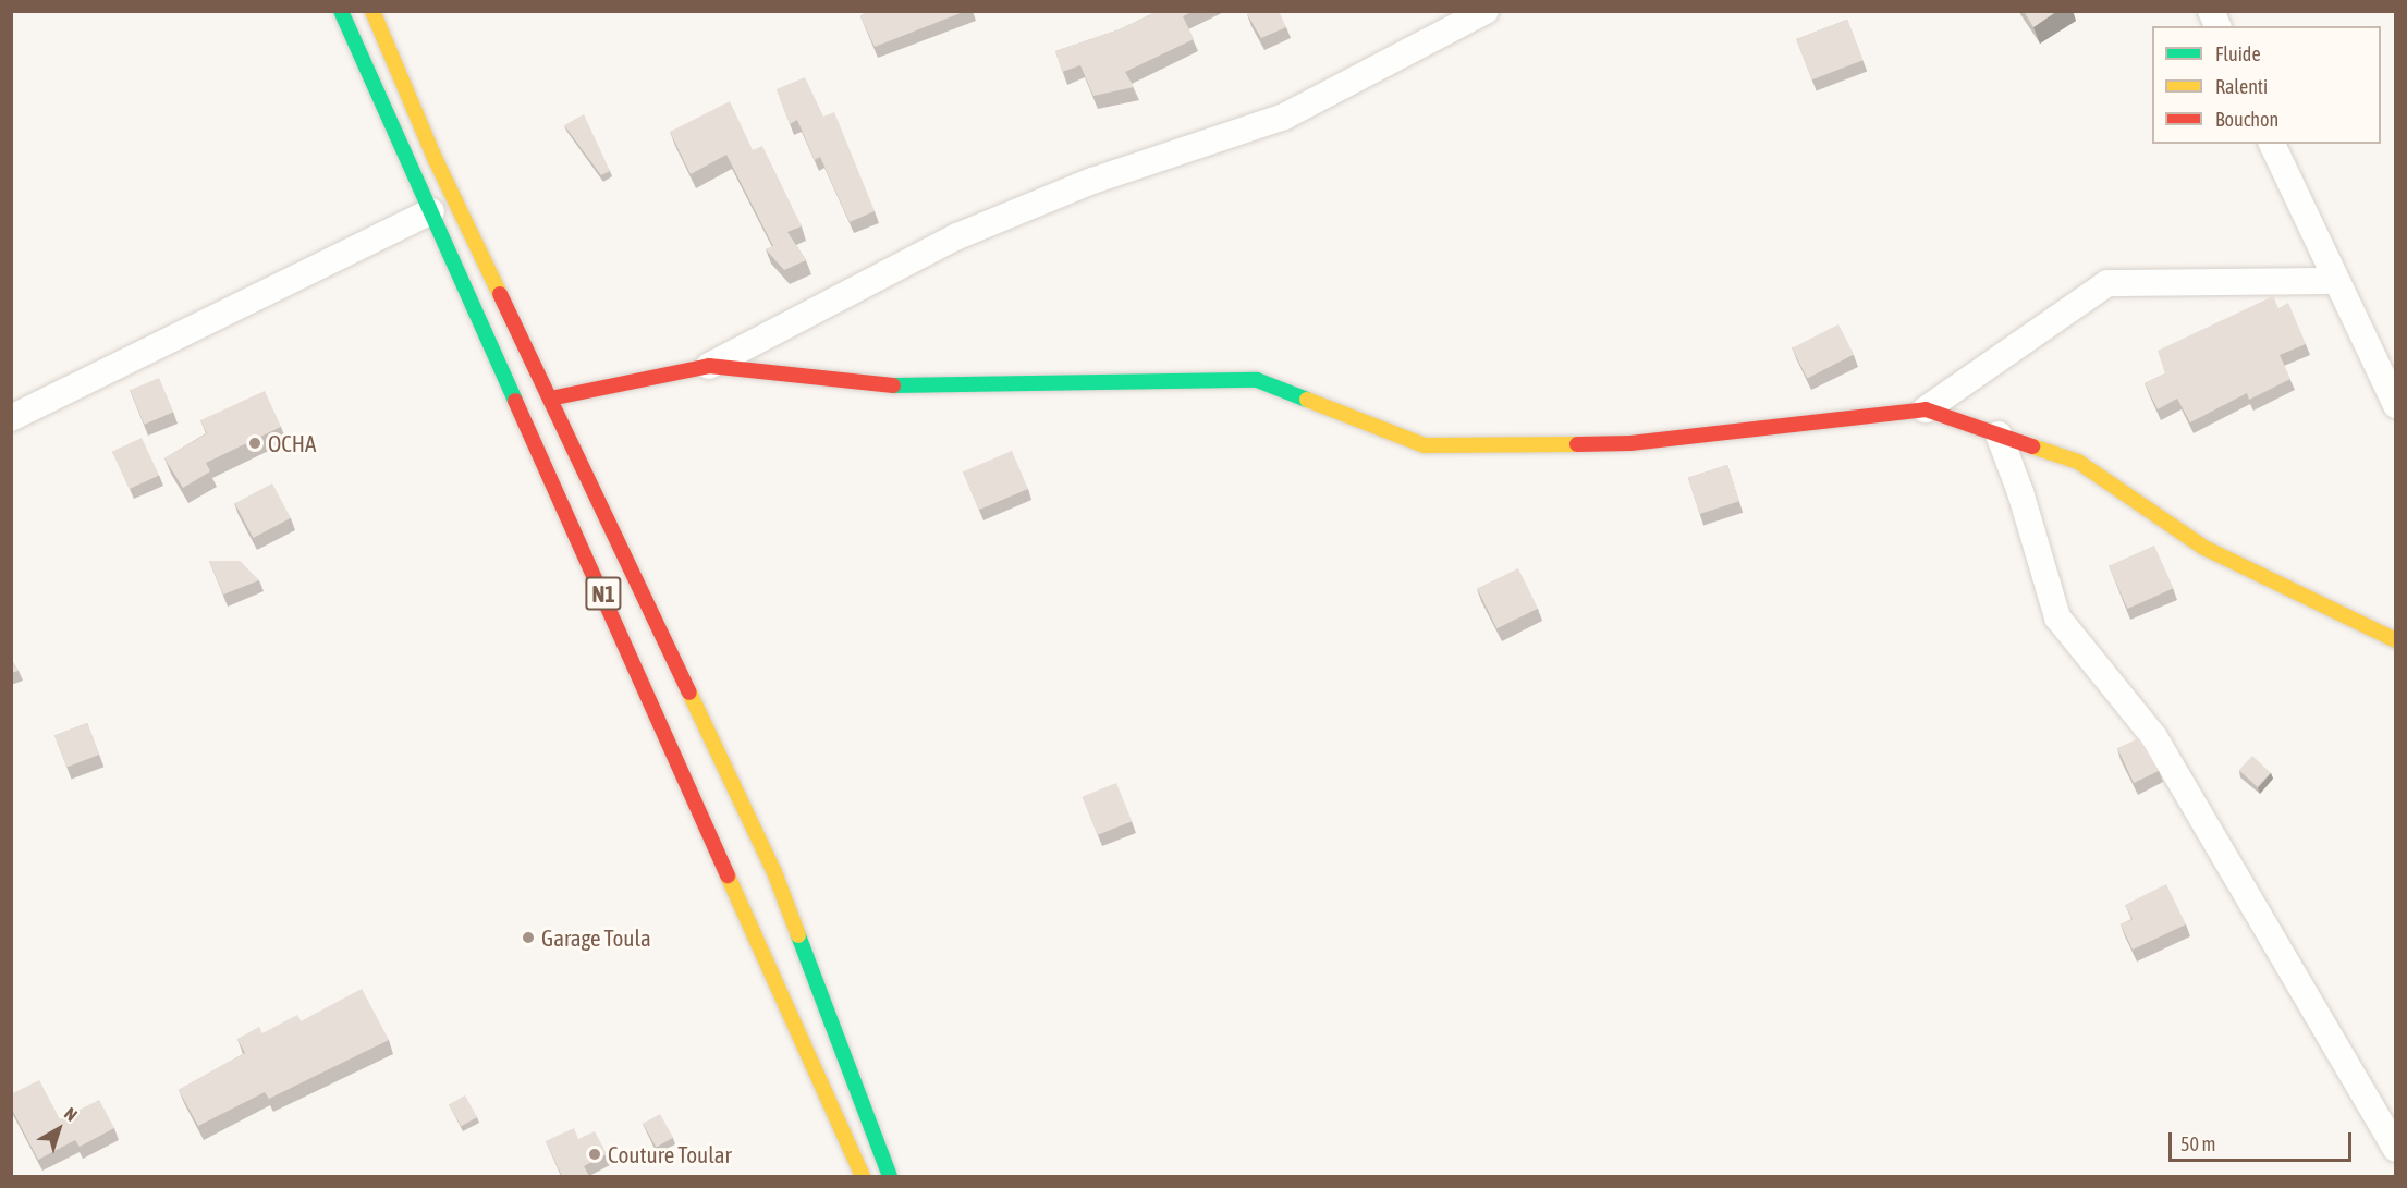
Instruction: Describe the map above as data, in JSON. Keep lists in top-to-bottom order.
{
  "streets": {
    "main road": ["N1"]
  },
  "places": ["OCHA", "Garage Toula", "Couture Toular"],
  "legend": ["Fluide", "Ralenti", "Bouchon"],
  "scale_bar": "50 m",
  "north": "top right"
}
